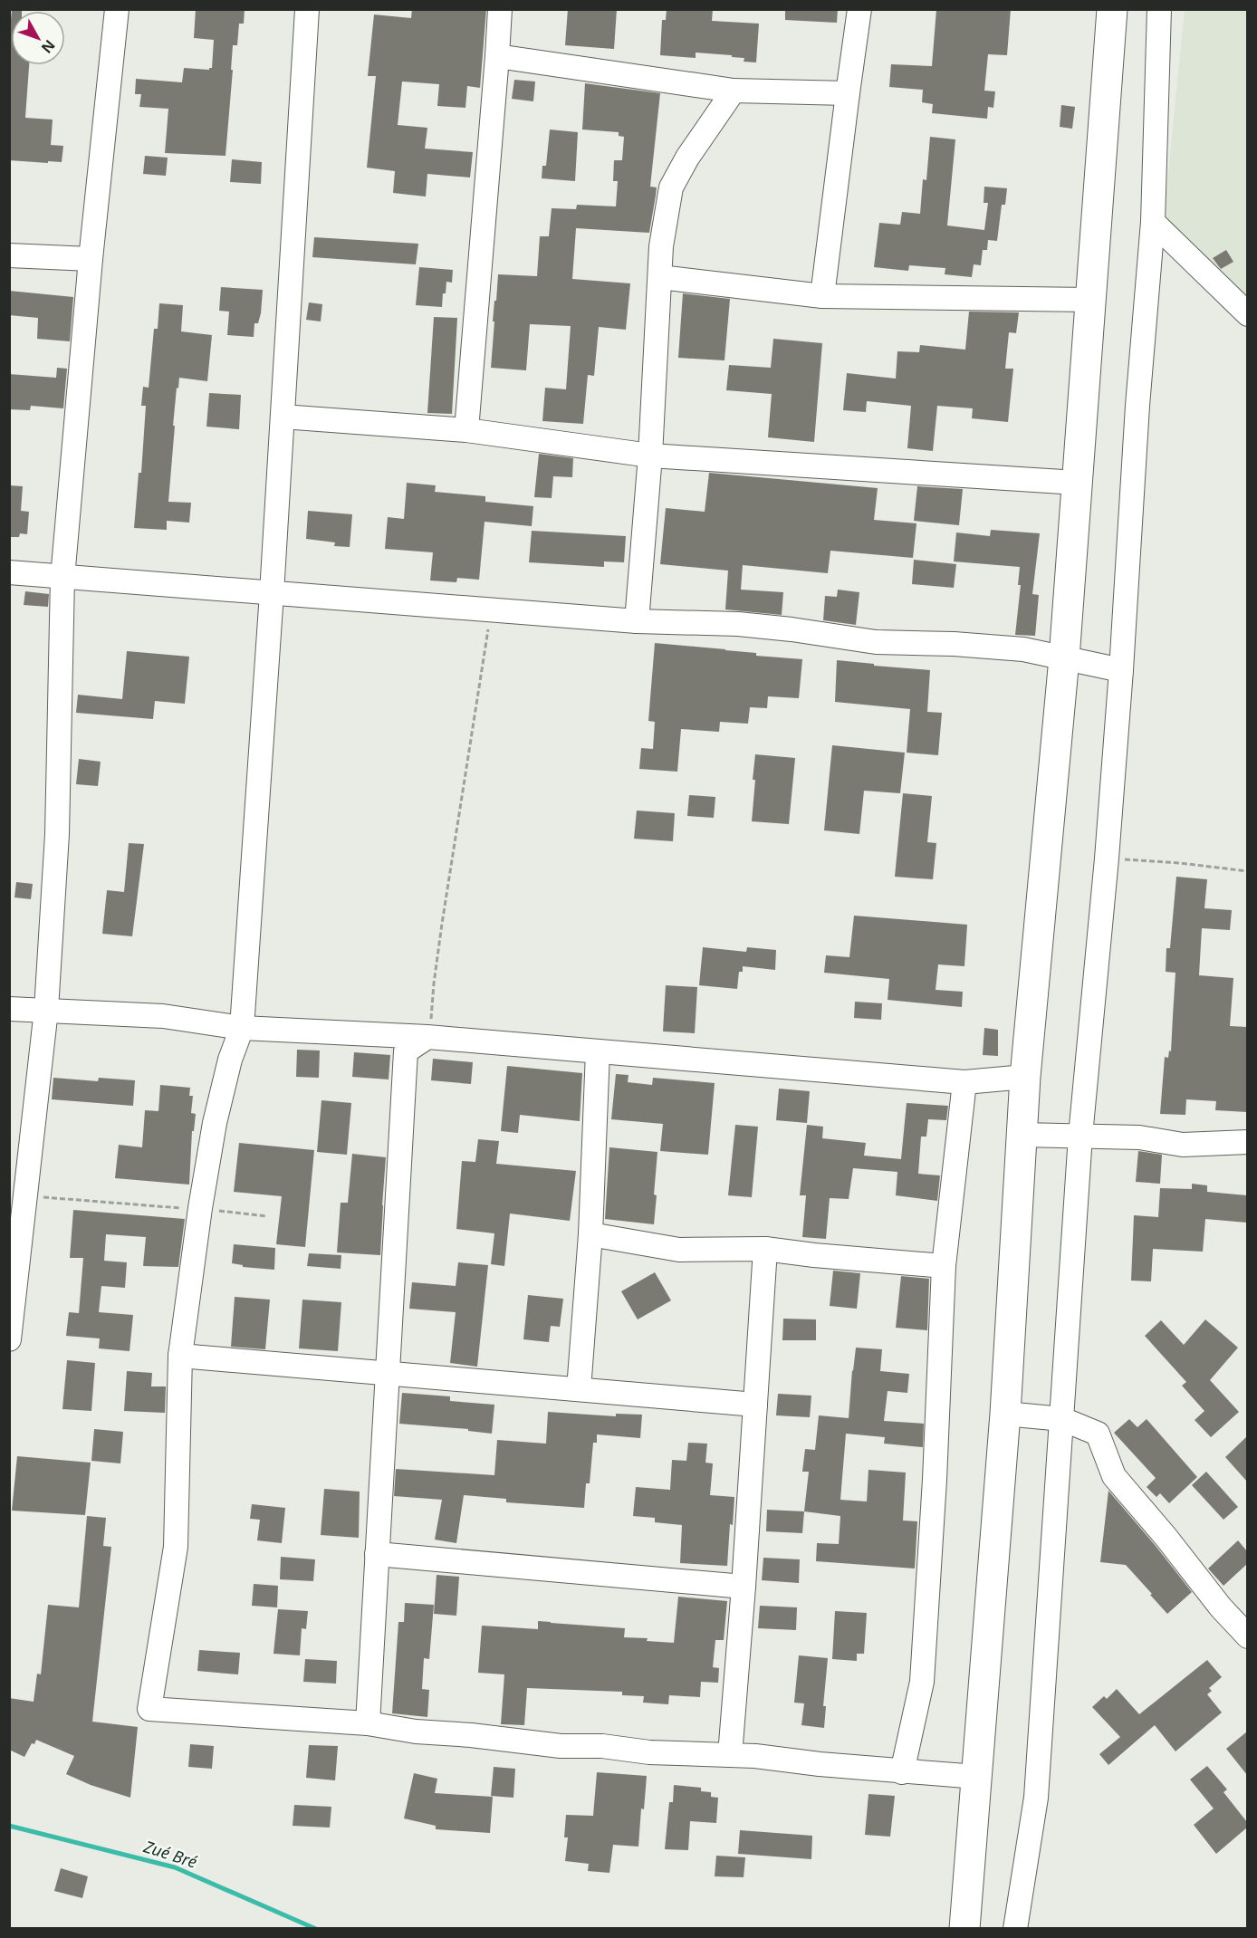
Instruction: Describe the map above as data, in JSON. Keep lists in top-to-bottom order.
{
  "water": ["Zué Bré"],
  "north": "bottom right"
}
